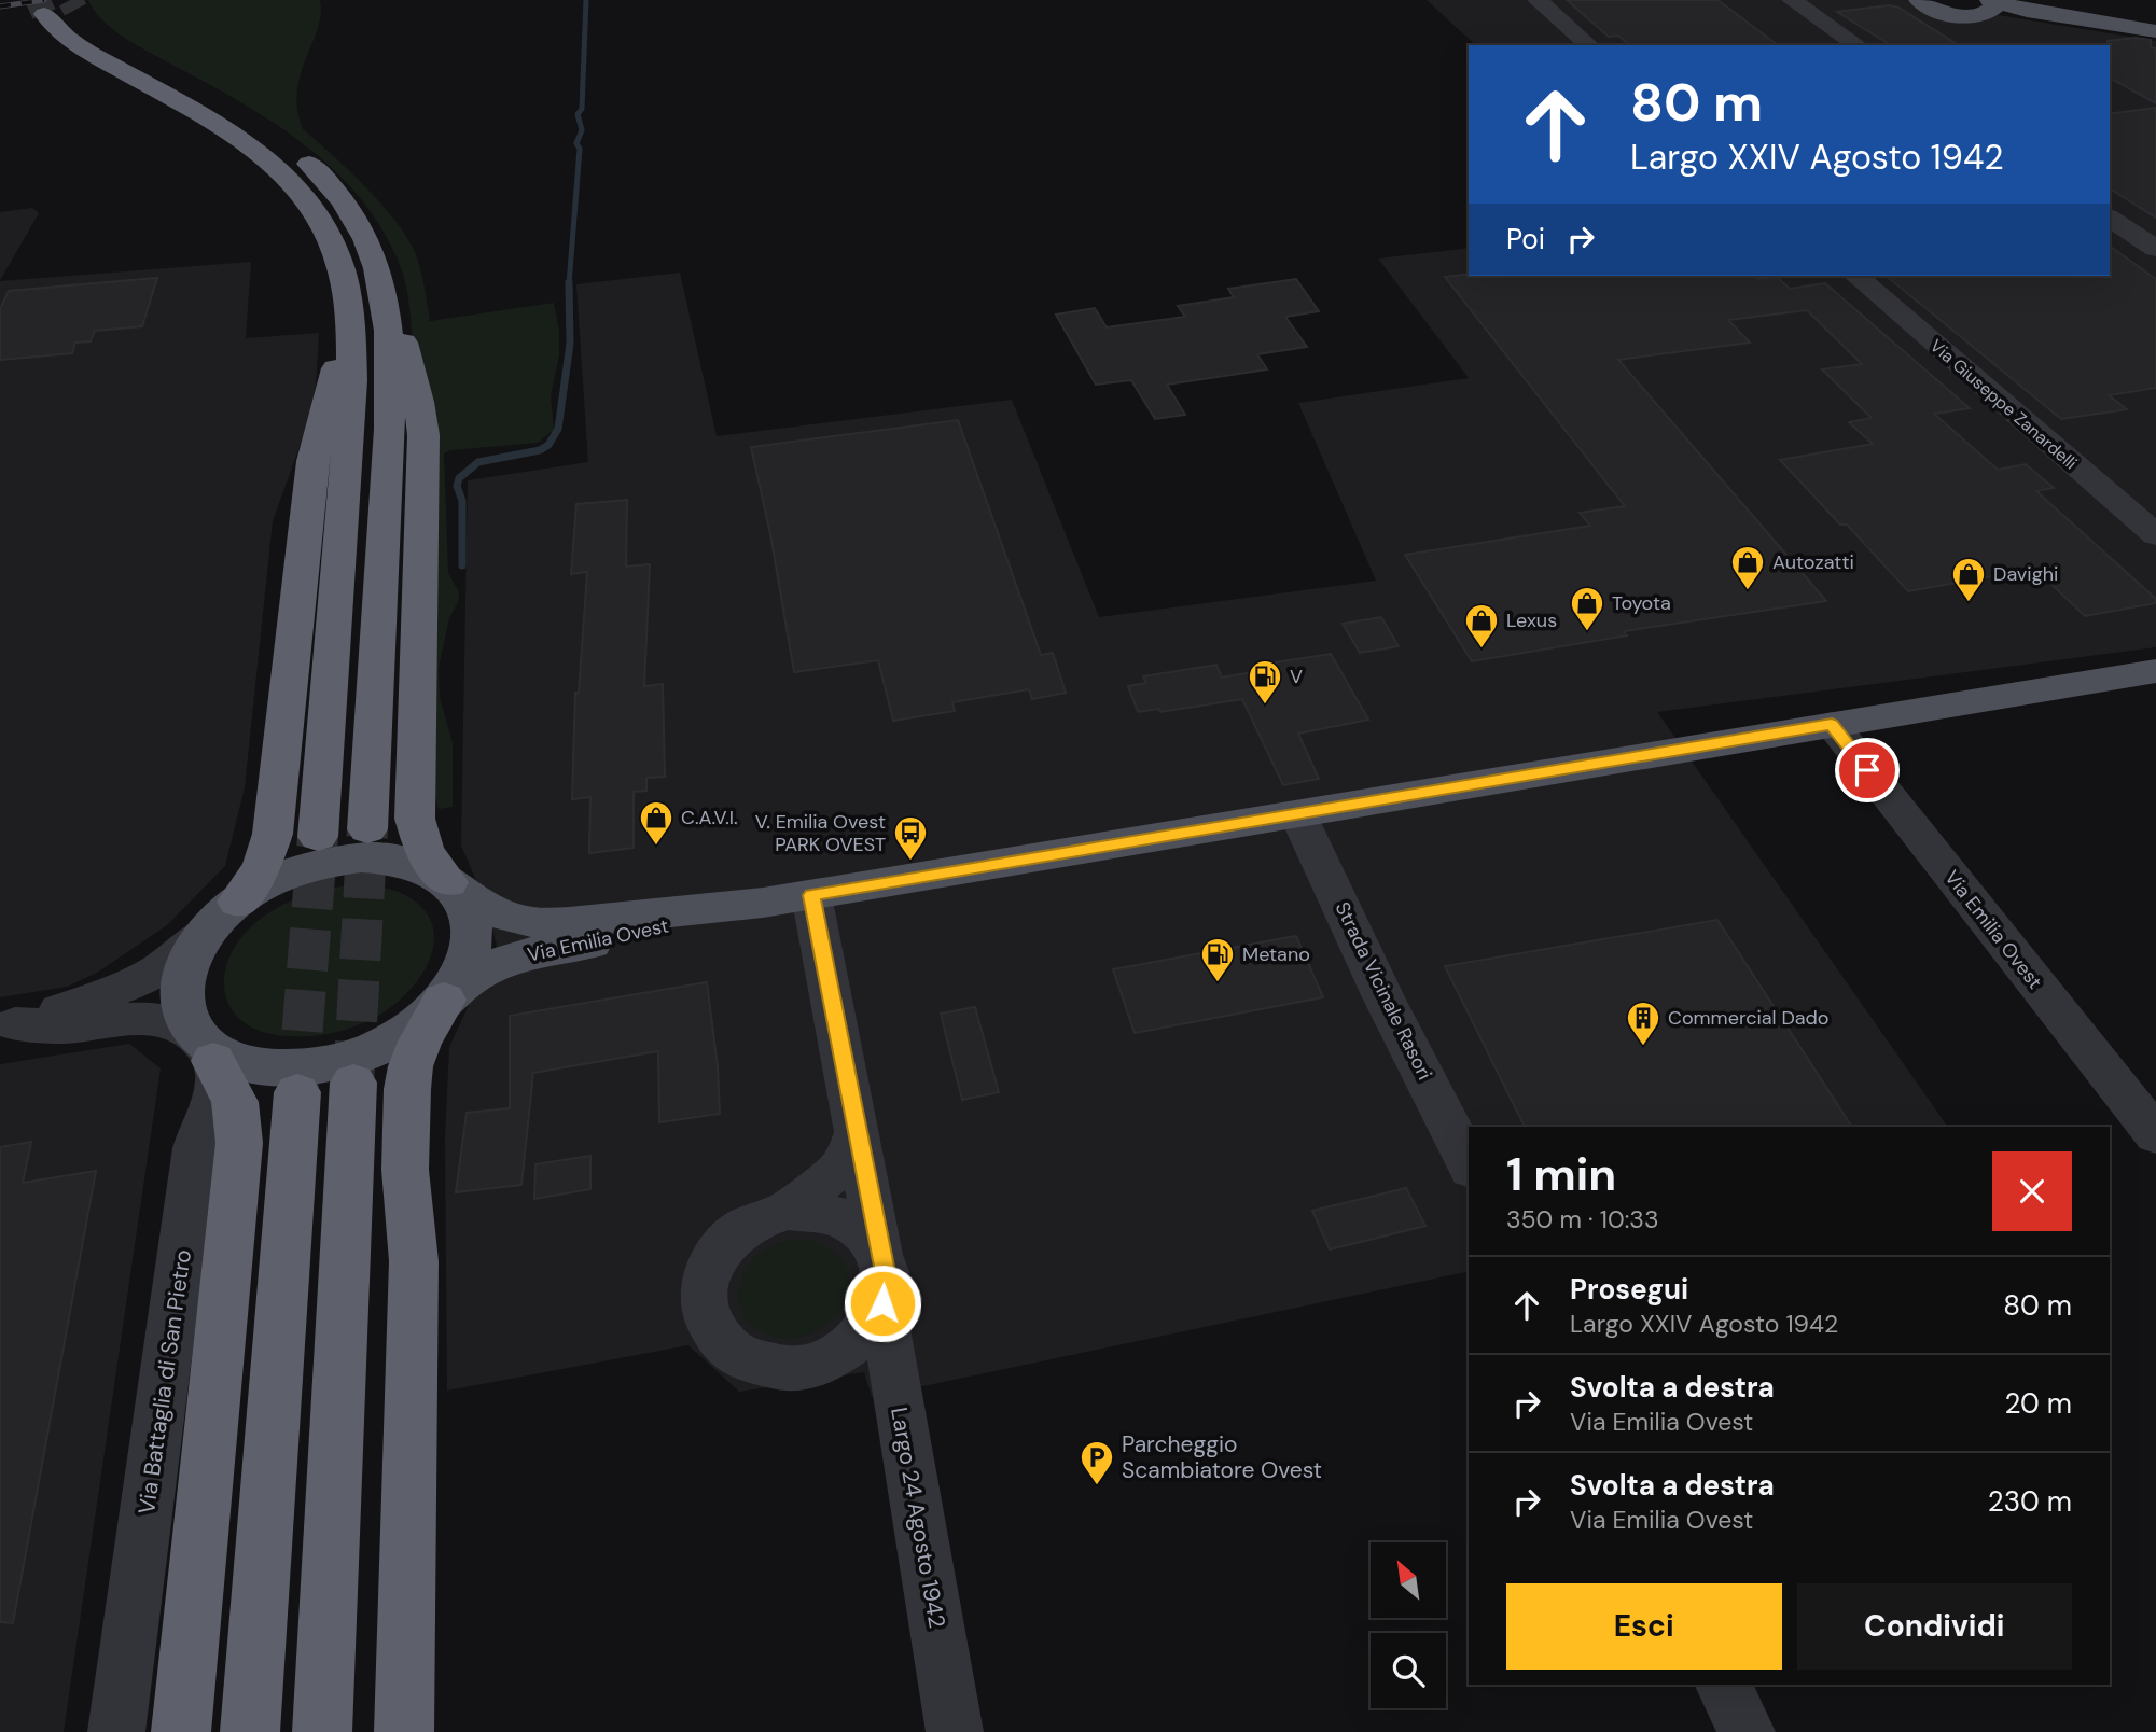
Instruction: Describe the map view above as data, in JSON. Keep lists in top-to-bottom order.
{
  "streets": {
    "main road": ["Via Emilia Ovest"],
    "street": [
      "Via Giuseppe Zanardelli",
      "Strada Vicinale Rasori",
      "Via Battaglia di San Pietro",
      "Largo 24 Agosto 1942"
    ]
  },
  "crossings": [
    ["Via Emilia Ovest", "Strada Vicinale Rasori"],
    ["Via Emilia Ovest", "Via Battaglia di San Pietro"],
    ["Via Emilia Ovest", "Largo 24 Agosto 1942"]
  ],
  "places": {
    "shop": [
      "Autozatti",
      "Davighi",
      "Toyota",
      "Lexus",
      "C.A.V.I."
    ],
    "fuel station": ["V", "Metano"],
    "bus stop": ["V. Emilia Ovest PARK OVEST"],
    "building": ["Commercial Dado"],
    "parking": ["Parcheggio Scambiatore Ovest"]
  },
  "north": "top left",
  "page": {
    "turn": ["80 m", "Largo XXIV Agosto 1942"],
    "then": "Poi",
    "heading": ["1 min", "350 m · 10:33"],
    "list": [
      {
        "name": "Prosegui",
        "note": "Largo XXIV Agosto 1942",
        "value": "80 m"
      },
      {
        "name": "Svolta a destra",
        "note": "Via Emilia Ovest",
        "value": "20 m"
      },
      {
        "name": "Svolta a destra",
        "note": "Via Emilia Ovest",
        "value": "230 m"
      }
    ],
    "buttons": ["Esci", "Condividi"]
  }
}
